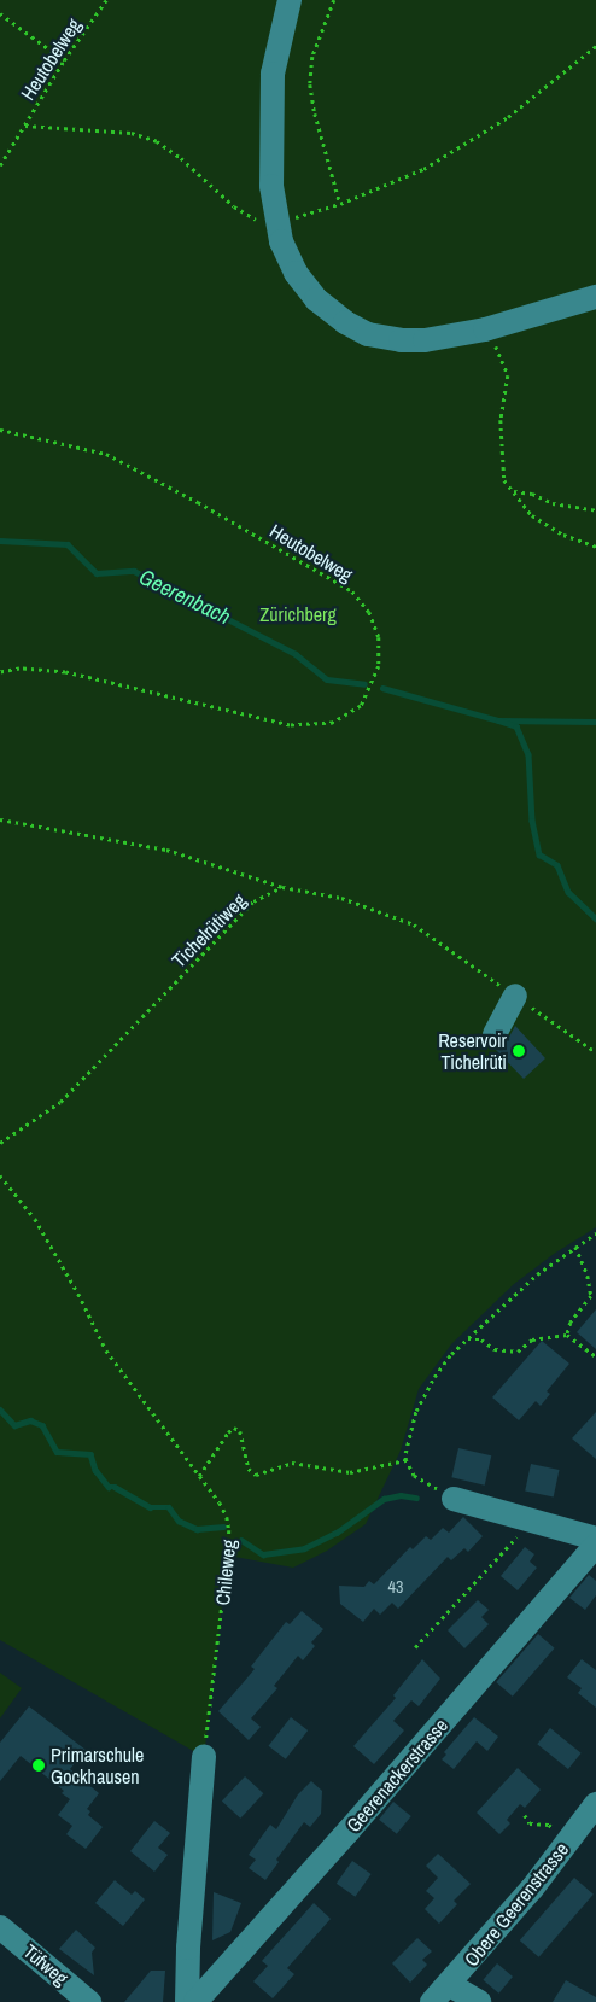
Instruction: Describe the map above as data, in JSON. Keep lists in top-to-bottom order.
{
  "streets": {
    "street": ["Geerenackerstrasse", "Obere Geerenstrasse", "Tüfweg"],
    "path": ["Heutobelweg", "Tichelrütiweg", "Chileweg"]
  },
  "water": ["Geerenbach"],
  "parks": ["Zürichberg"],
  "places": ["Reservoir Tichelrüti", "Primarschule Gockhausen"],
  "house_numbers": ["43"]
}
